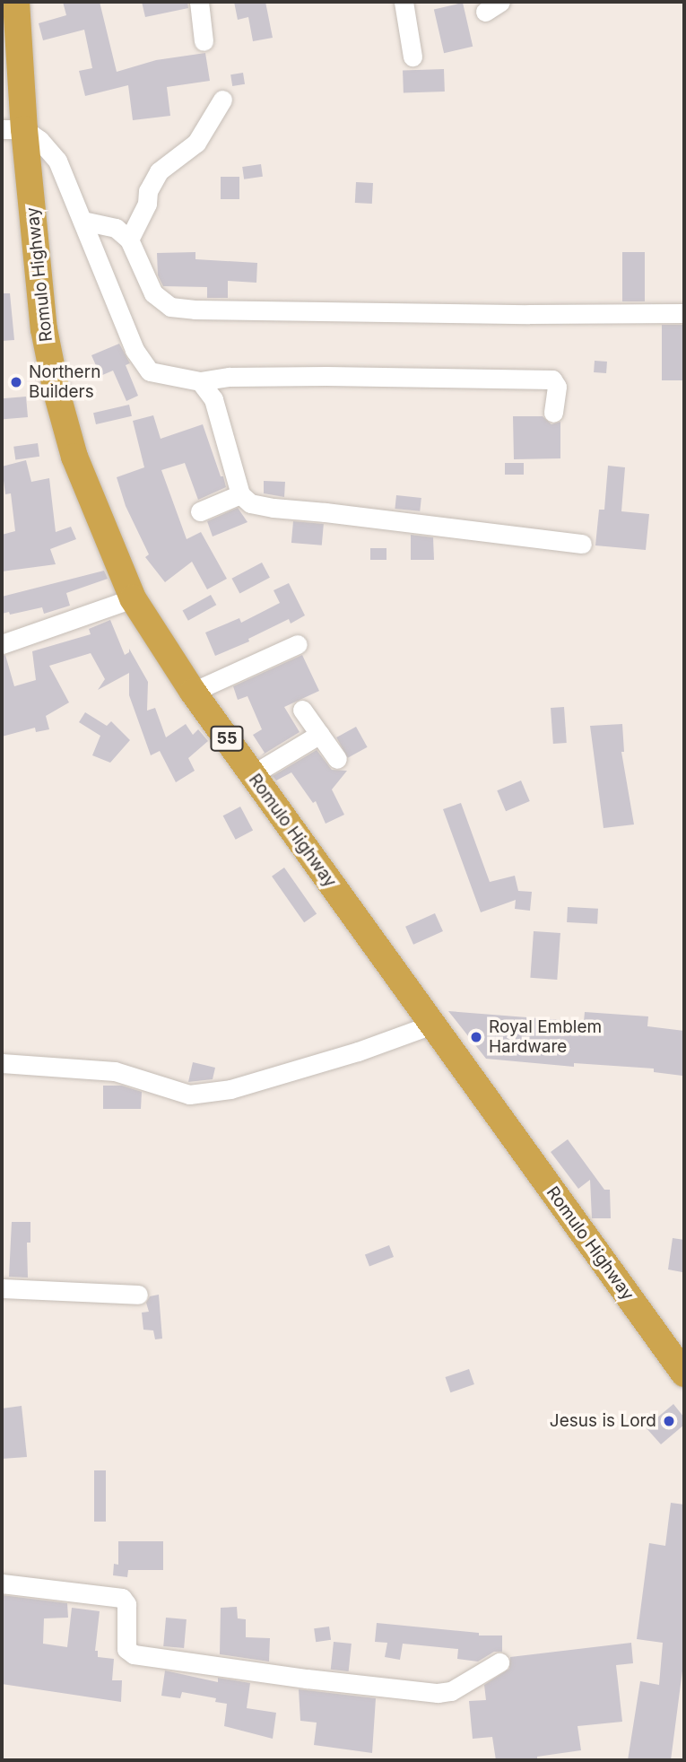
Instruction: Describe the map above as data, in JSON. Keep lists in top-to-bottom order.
{
  "streets": {
    "highway": ["Romulo Highway", "55"]
  },
  "places": ["Northern Builders", "Royal Emblem Hardware", "Jesus is Lord"]
}
